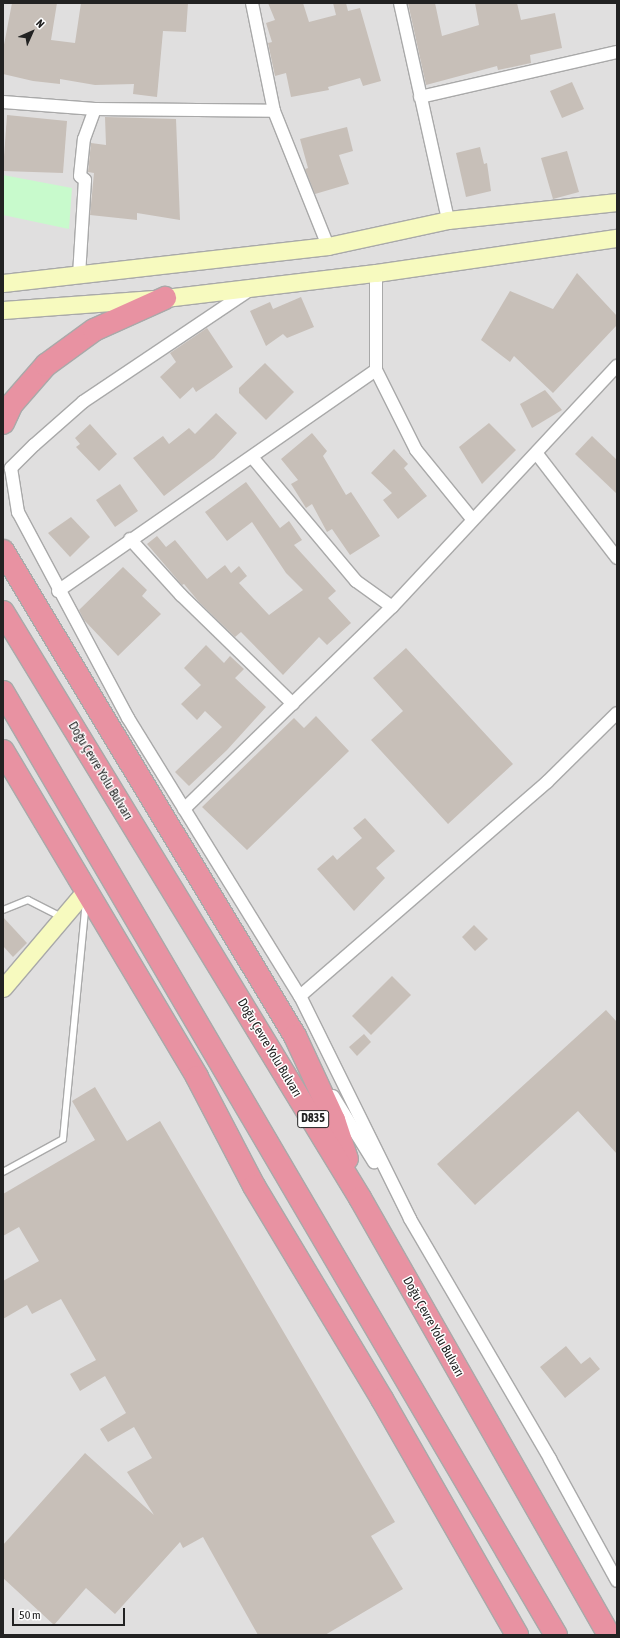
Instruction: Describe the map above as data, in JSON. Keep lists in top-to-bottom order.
{
  "streets": {
    "highway": ["Doğu Çevre Yolu Bulvarı", "D835"]
  },
  "scale_bar": "50 m",
  "north": "top right"
}
